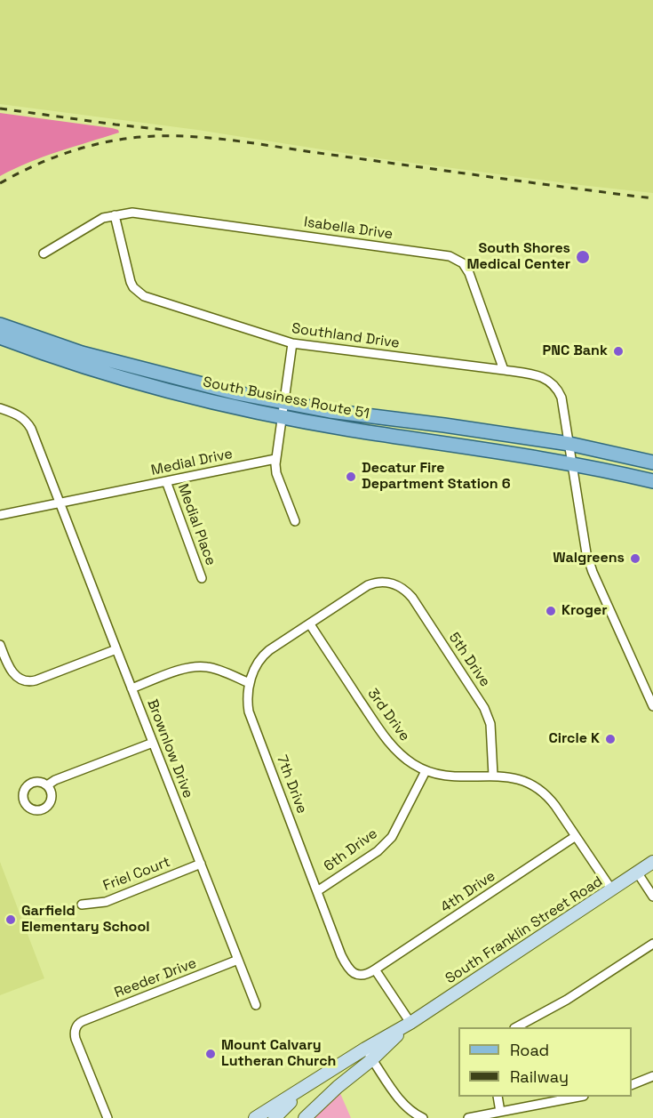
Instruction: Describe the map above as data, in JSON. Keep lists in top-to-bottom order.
{
  "streets": {
    "main road": ["South Business Route 51"],
    "street": [
      "Isabella Drive",
      "Southland Drive",
      "Medial Drive",
      "Medial Place",
      "5th Drive",
      "3rd Drive",
      "Brownlow Drive",
      "7th Drive",
      "6th Drive",
      "Friel Court",
      "4th Drive",
      "South Franklin Street Road",
      "Reeder Drive"
    ]
  },
  "crossings": [
    ["Isabella Drive", "Southland Drive"],
    ["Southland Drive", "South Business Route 51"],
    ["Medial Drive", "Medial Place"],
    ["Medial Drive", "Brownlow Drive"],
    ["5th Drive", "3rd Drive"],
    ["5th Drive", "7th Drive"],
    ["3rd Drive", "7th Drive"],
    ["3rd Drive", "6th Drive"],
    ["3rd Drive", "4th Drive"],
    ["3rd Drive", "South Franklin Street Road"],
    ["Brownlow Drive", "Friel Court"],
    ["Brownlow Drive", "Reeder Drive"],
    ["7th Drive", "6th Drive"],
    ["7th Drive", "4th Drive"]
  ],
  "places": [
    "South Shores Medical Center",
    "PNC Bank",
    "Decatur Fire Department Station 6",
    "Walgreens",
    "Kroger",
    "Circle K",
    "Garfield Elementary School",
    "Mount Calvary Lutheran Church"
  ],
  "legend": ["Road", "Railway"]
}
